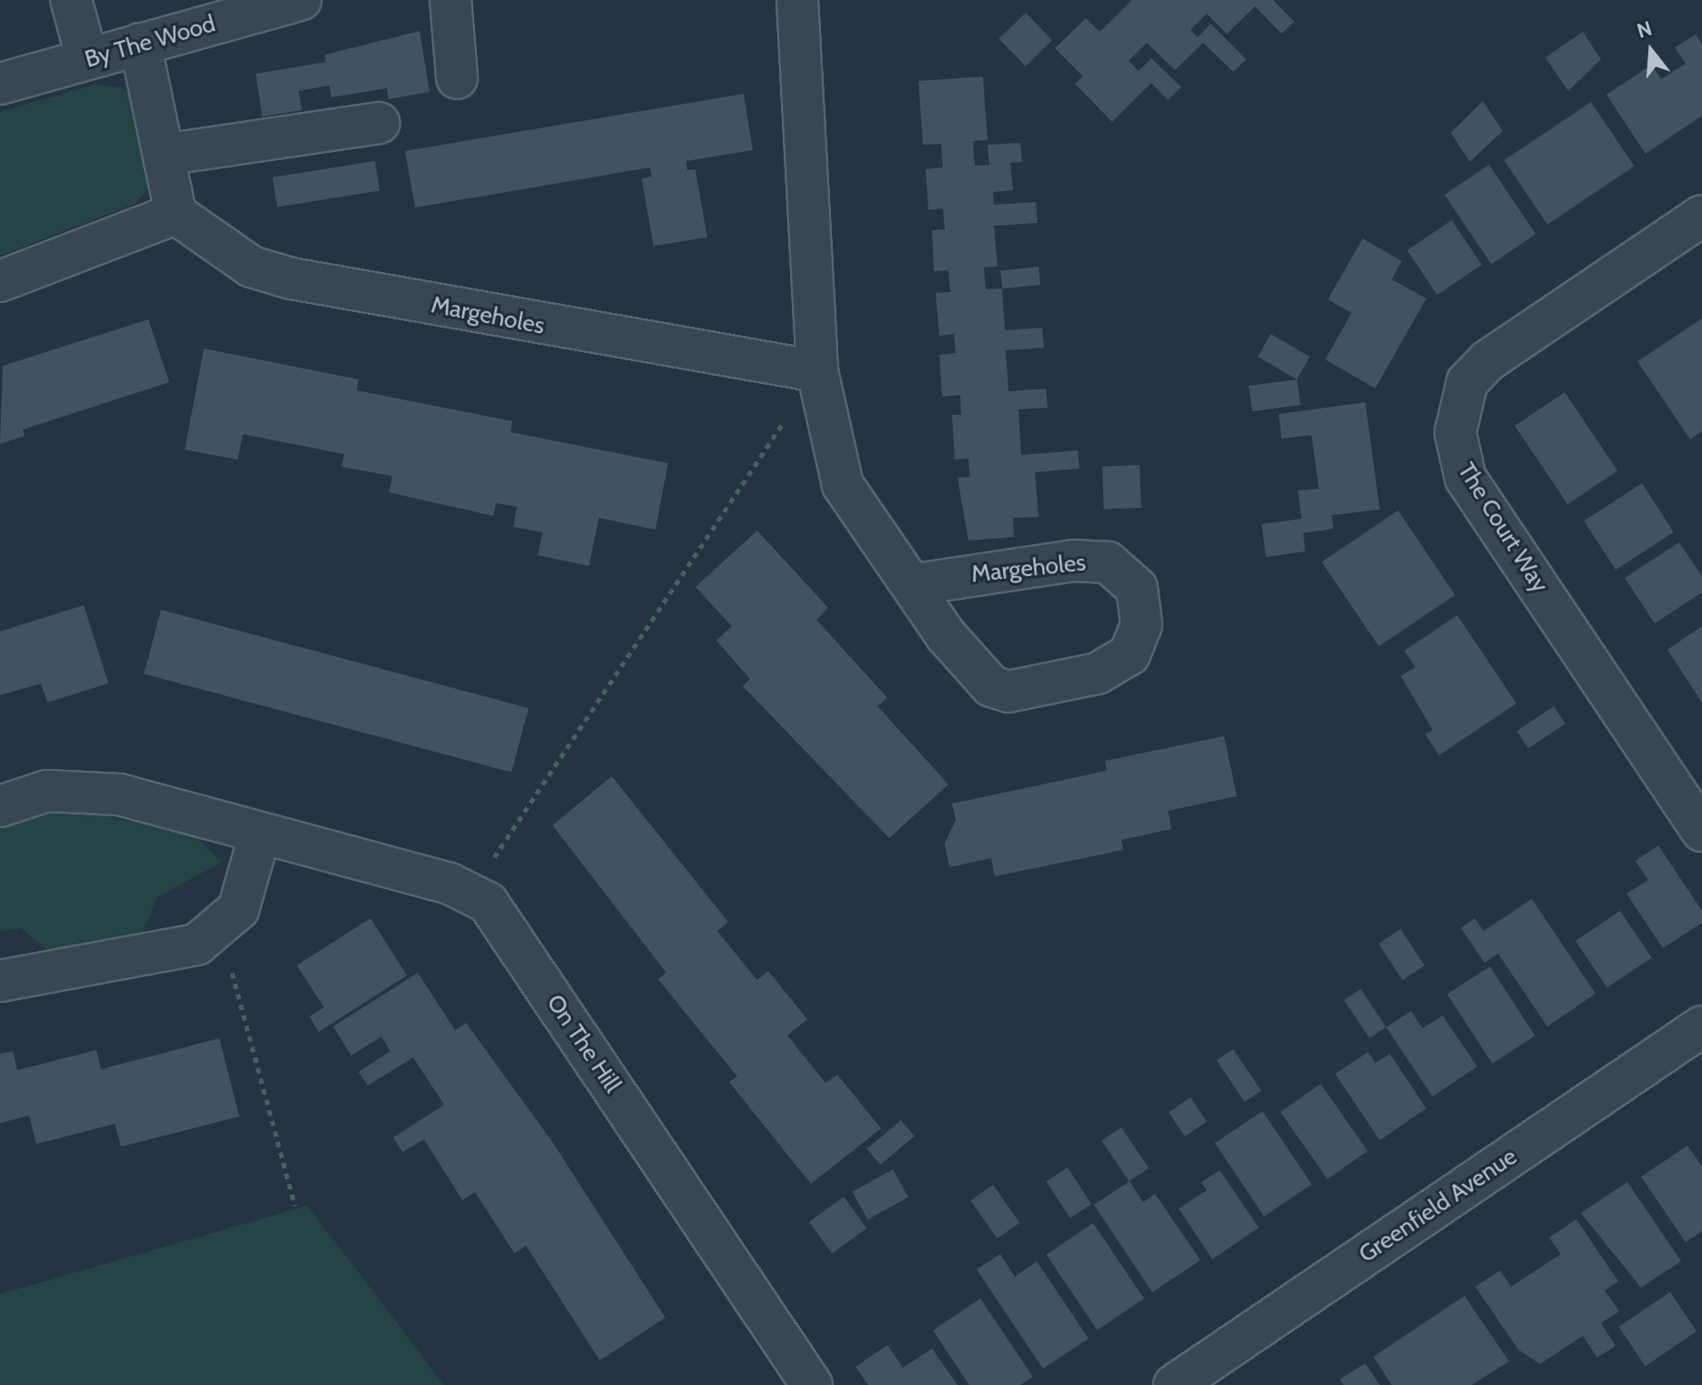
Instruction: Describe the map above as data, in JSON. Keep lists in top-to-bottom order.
{
  "streets": {
    "street": [
      "By The Wood",
      "Margeholes",
      "The Court Way",
      "On The Hill",
      "Greenfield Avenue"
    ]
  },
  "north": "top"
}
